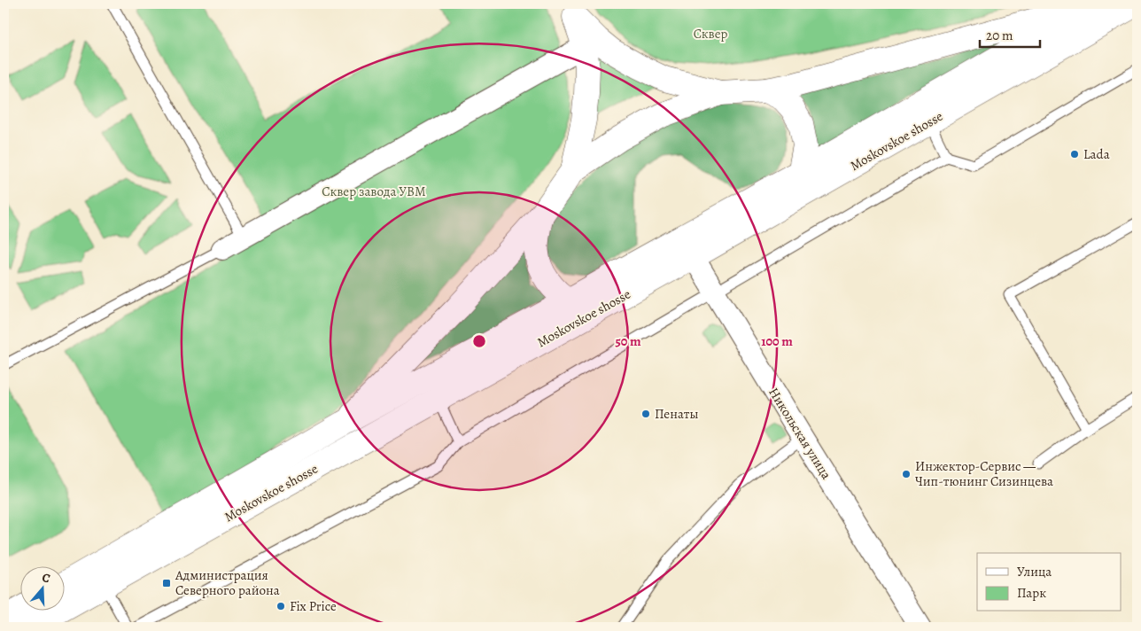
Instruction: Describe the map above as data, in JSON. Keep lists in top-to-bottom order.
{
  "streets": {
    "main road": ["Moskovskoe shosse"],
    "street": ["Никольская улица"]
  },
  "crossings": [
    ["Moskovskoe shosse", "Никольская улица"]
  ],
  "parks": ["Сквер", "Сквер завода УВМ"],
  "places": {
    "other": [
      "Lada",
      "Пенаты",
      "Инжектор-Сервис — Чип-тюнинг Сизинцева",
      "Fix Price"
    ],
    "transit": ["Администрация Северного района"]
  },
  "legend": ["Улица", "Парк"],
  "scale_bar": "20 m",
  "north": "top",
  "rings": ["50 m", "100 m"]
}
